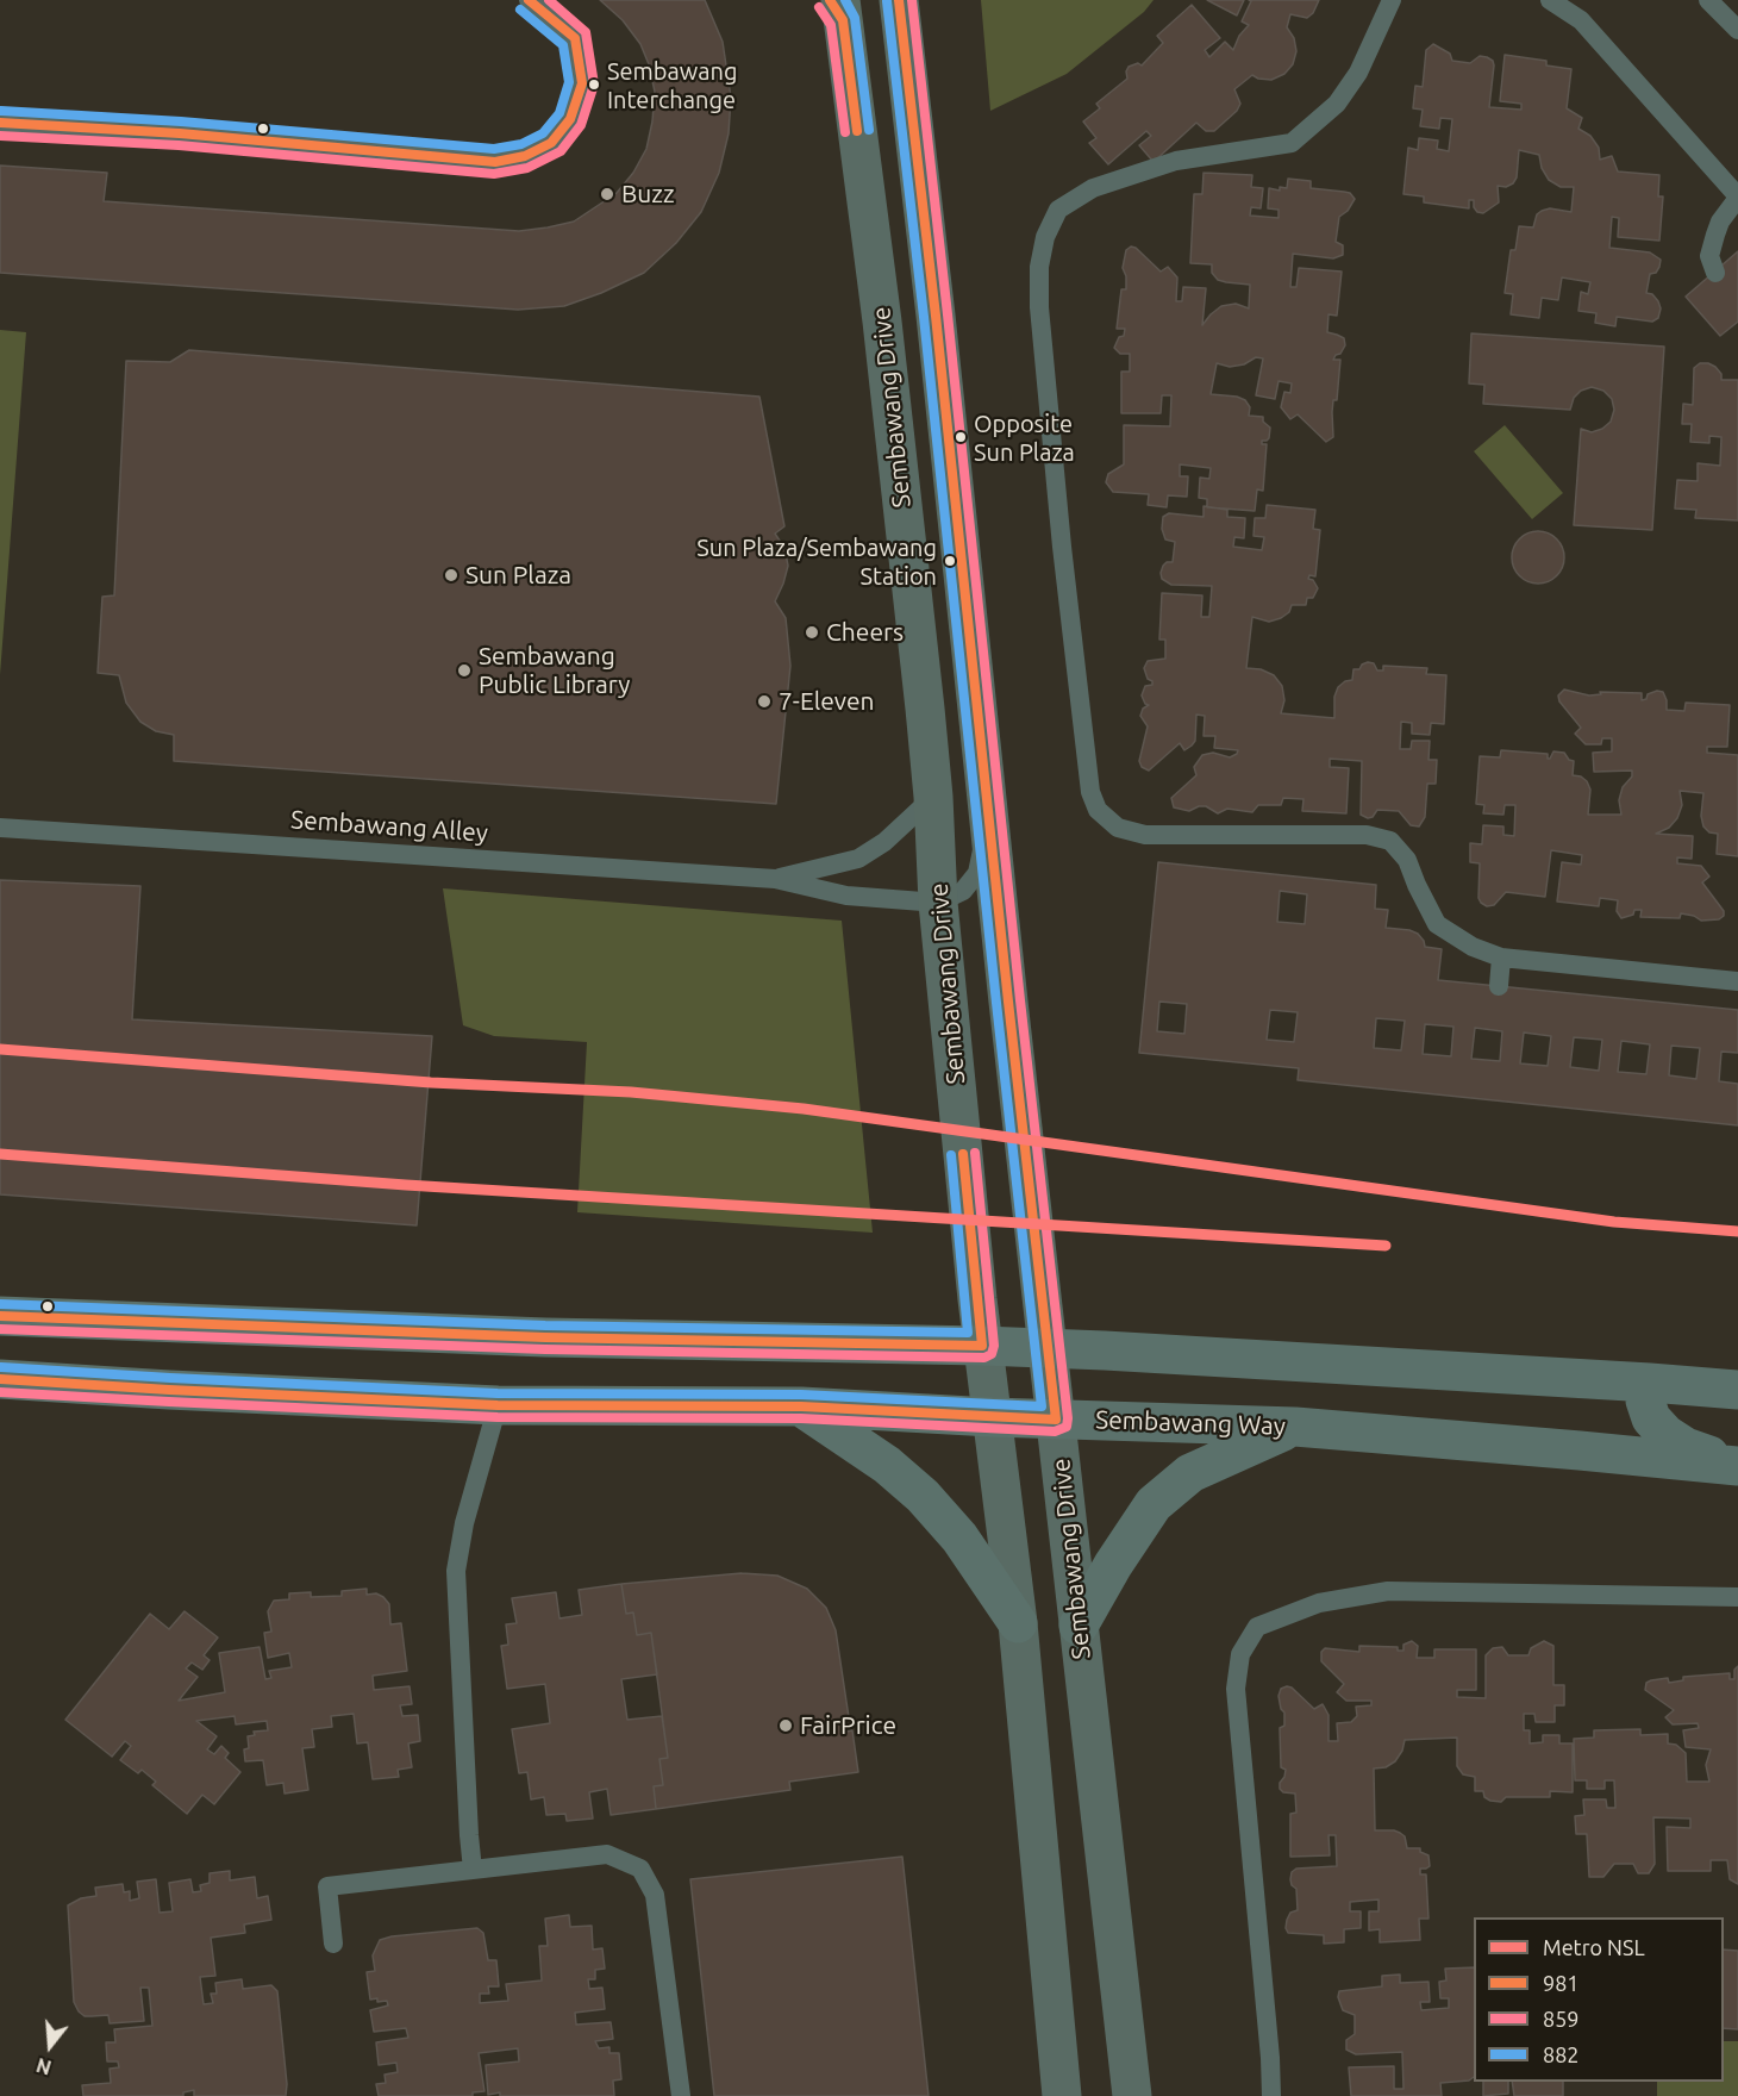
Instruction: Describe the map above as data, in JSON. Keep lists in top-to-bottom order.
{
  "streets": {
    "main road": ["Sembawang Drive", "Sembawang Way"],
    "lane": ["Sembawang Alley"]
  },
  "crossings": [
    ["Sembawang Drive", "Sembawang Alley"],
    ["Sembawang Drive", "Sembawang Way"]
  ],
  "places": [
    "Sembawang Interchange",
    "Buzz",
    "Opposite Sun Plaza",
    "Sun Plaza/Sembawang Station",
    "Sun Plaza",
    "Cheers",
    "Sembawang Public Library",
    "7-Eleven",
    "FairPrice"
  ],
  "lines": [
    "transit line 981",
    "transit line 859",
    "transit line 882",
    "metro line NSL"
  ],
  "legend": [
    "Metro NSL",
    "981",
    "859",
    "882"
  ],
  "north": "bottom"
}
